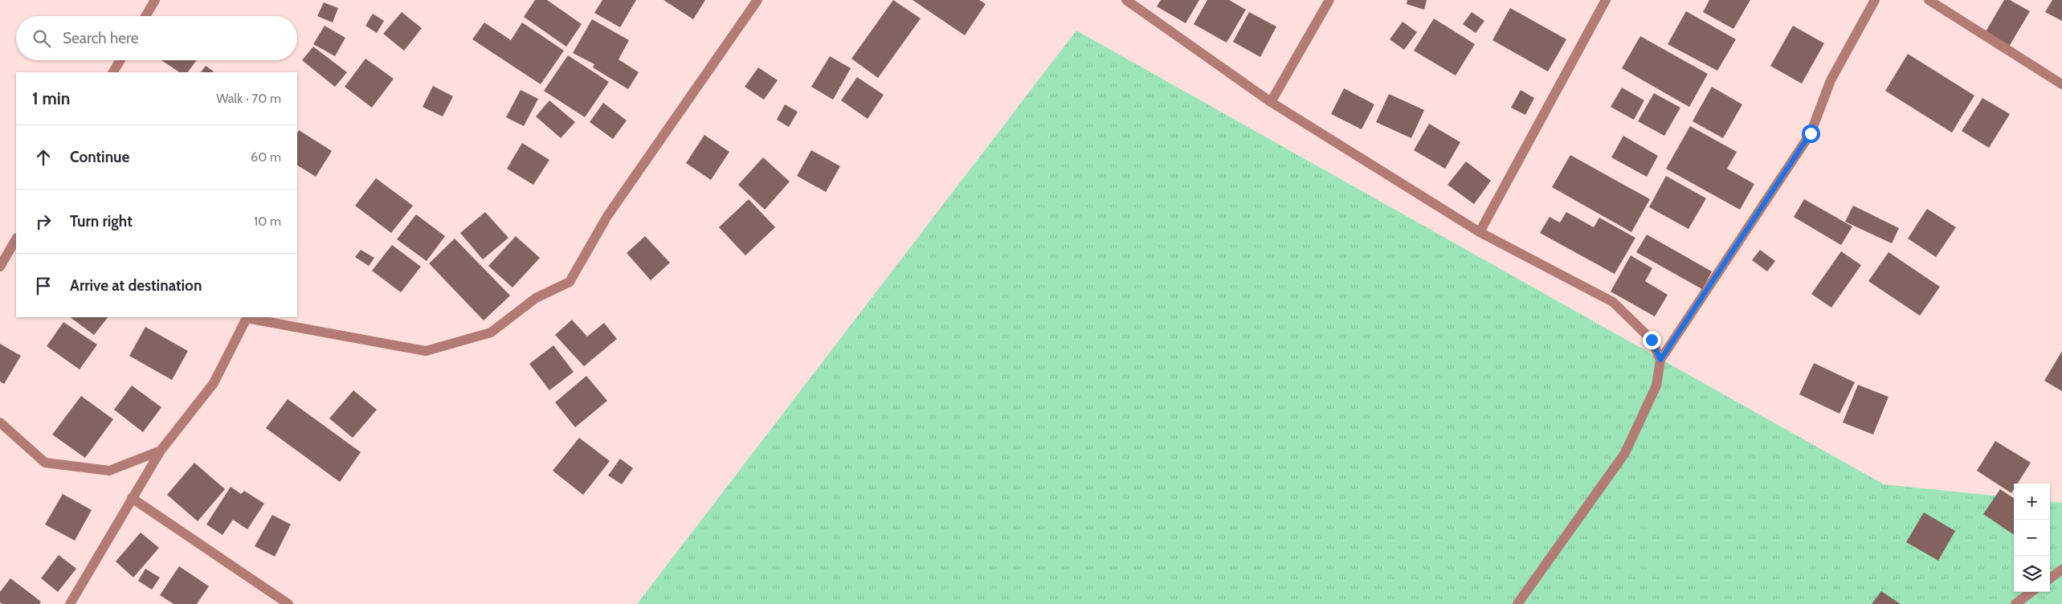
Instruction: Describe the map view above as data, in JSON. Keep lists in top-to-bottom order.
{
  "page": {
    "search": "Search here",
    "heading": ["1 min", "Walk · 70 m"],
    "list": [
      ["Continue", "60 m"],
      ["Turn right", "10 m"],
      "Arrive at destination"
    ],
    "map_buttons": ["+", "−"]
  }
}
